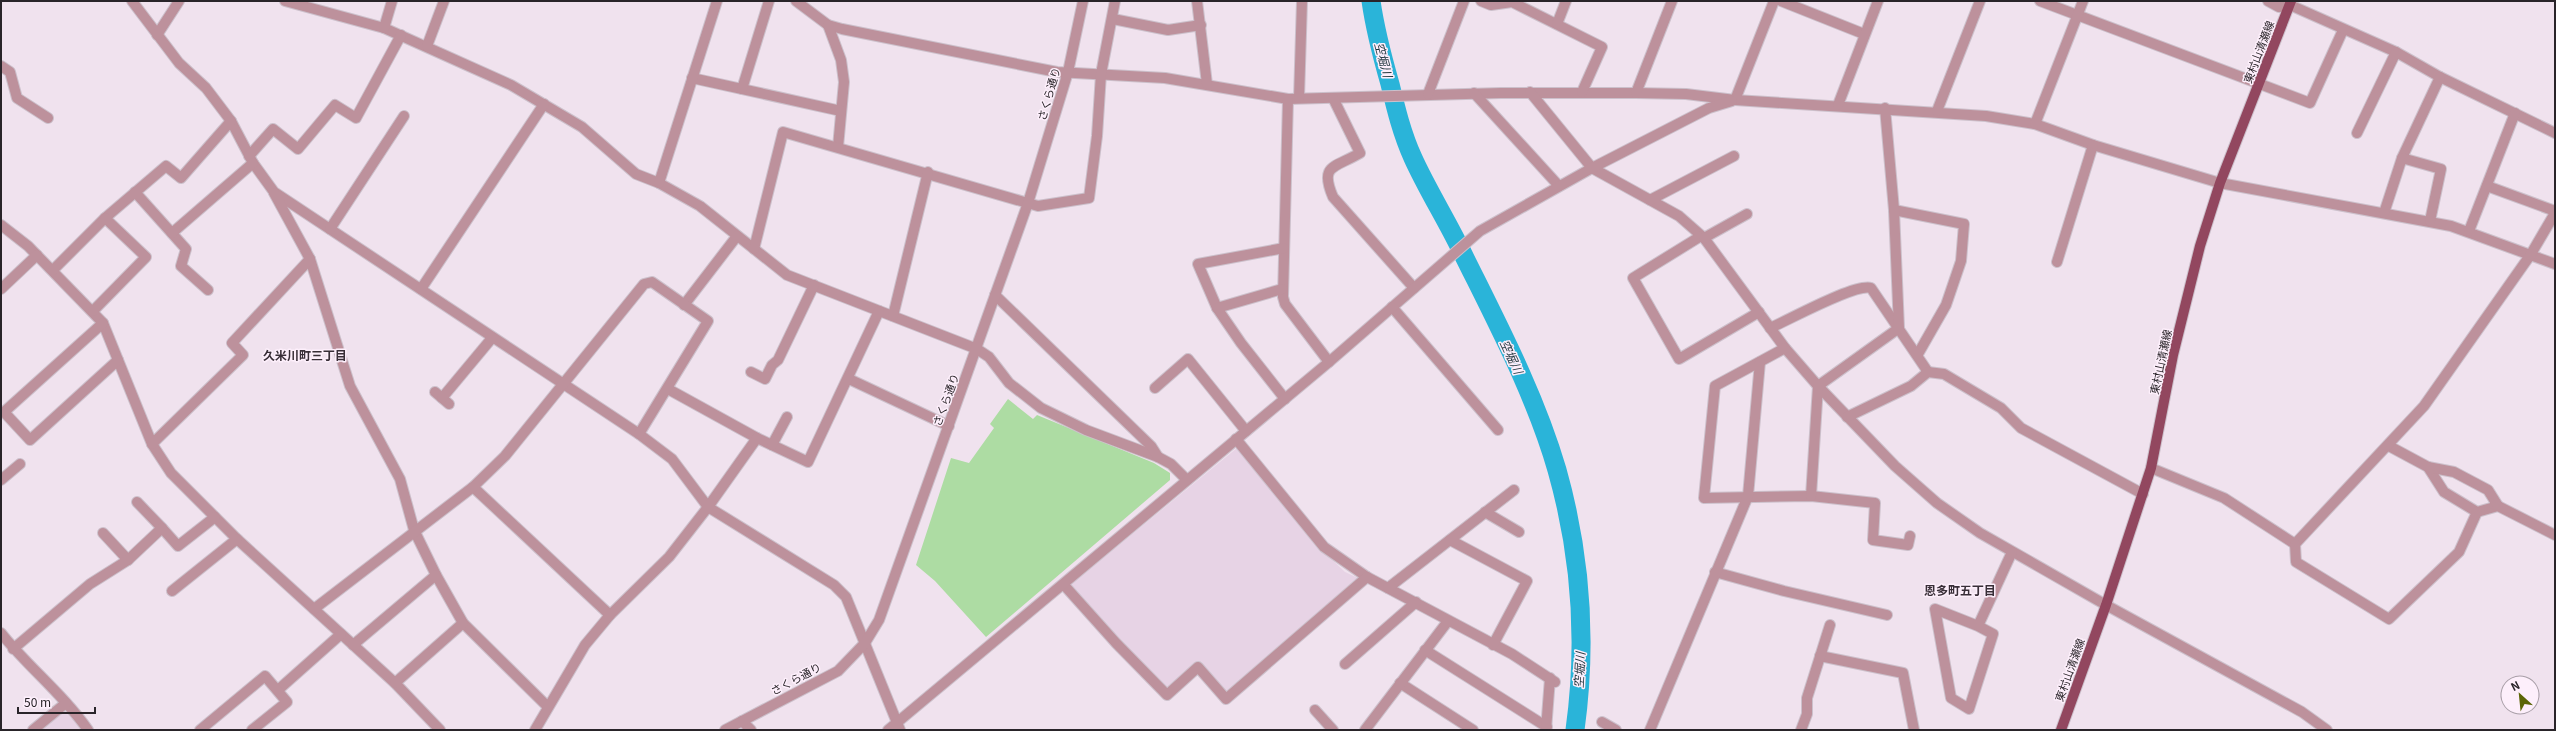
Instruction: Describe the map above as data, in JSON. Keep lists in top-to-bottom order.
{
  "streets": {
    "main road": ["東村山清瀬線"],
    "street": ["さくら通り"]
  },
  "districts": ["久米川町三丁目", "恩多町五丁目"],
  "water": ["空堀川"],
  "scale_bar": "50 m",
  "north": "top left"
}
